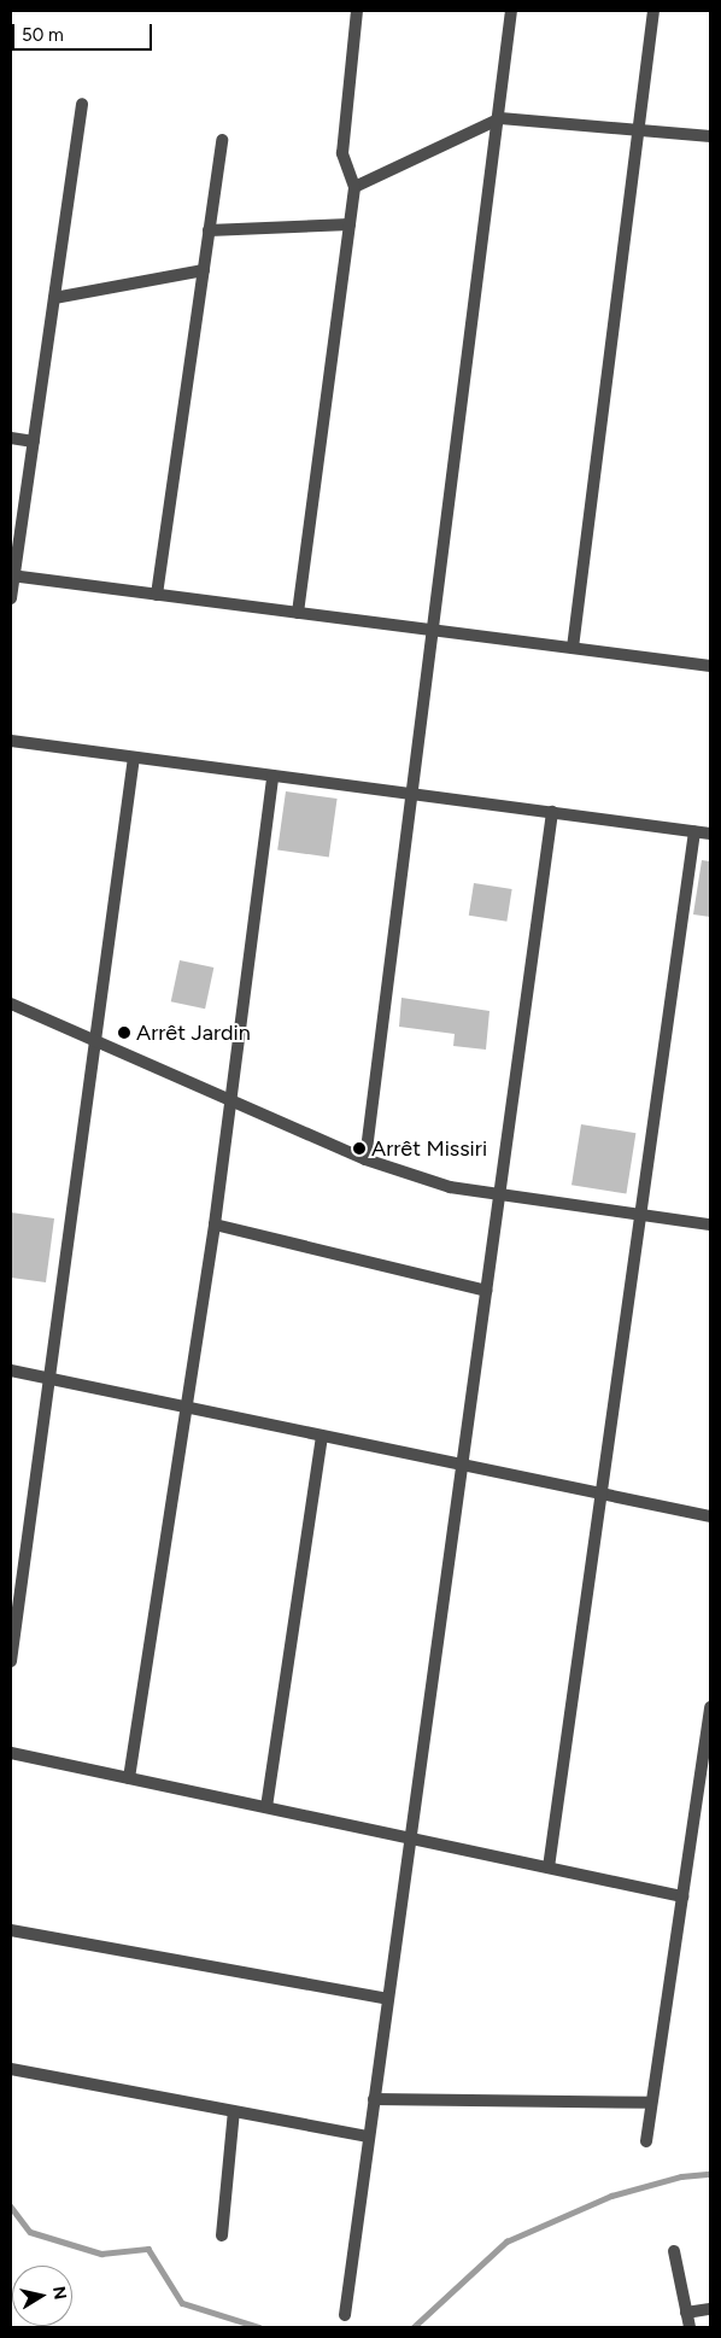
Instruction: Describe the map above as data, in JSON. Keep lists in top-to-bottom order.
{
  "places": ["Arrêt Jardin", "Arrêt Missiri"],
  "scale_bar": "50 m",
  "north": "right"
}
